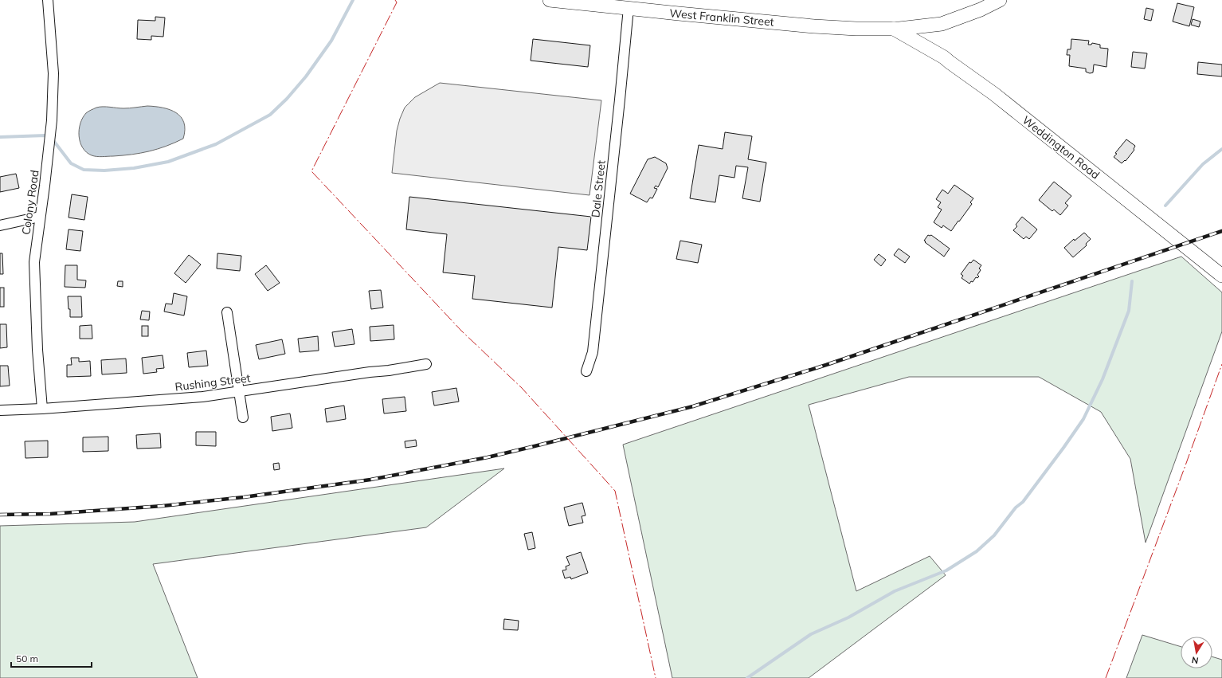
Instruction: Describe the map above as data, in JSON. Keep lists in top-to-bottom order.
{
  "streets": {
    "main road": ["West Franklin Street", "Weddington Road"],
    "street": ["Dale Street", "Colony Road", "Rushing Street"]
  },
  "crossings": [
    ["West Franklin Street", "Weddington Road"],
    ["West Franklin Street", "Dale Street"],
    ["Colony Road", "Rushing Street"]
  ],
  "scale_bar": "50 m",
  "north": "bottom"
}
